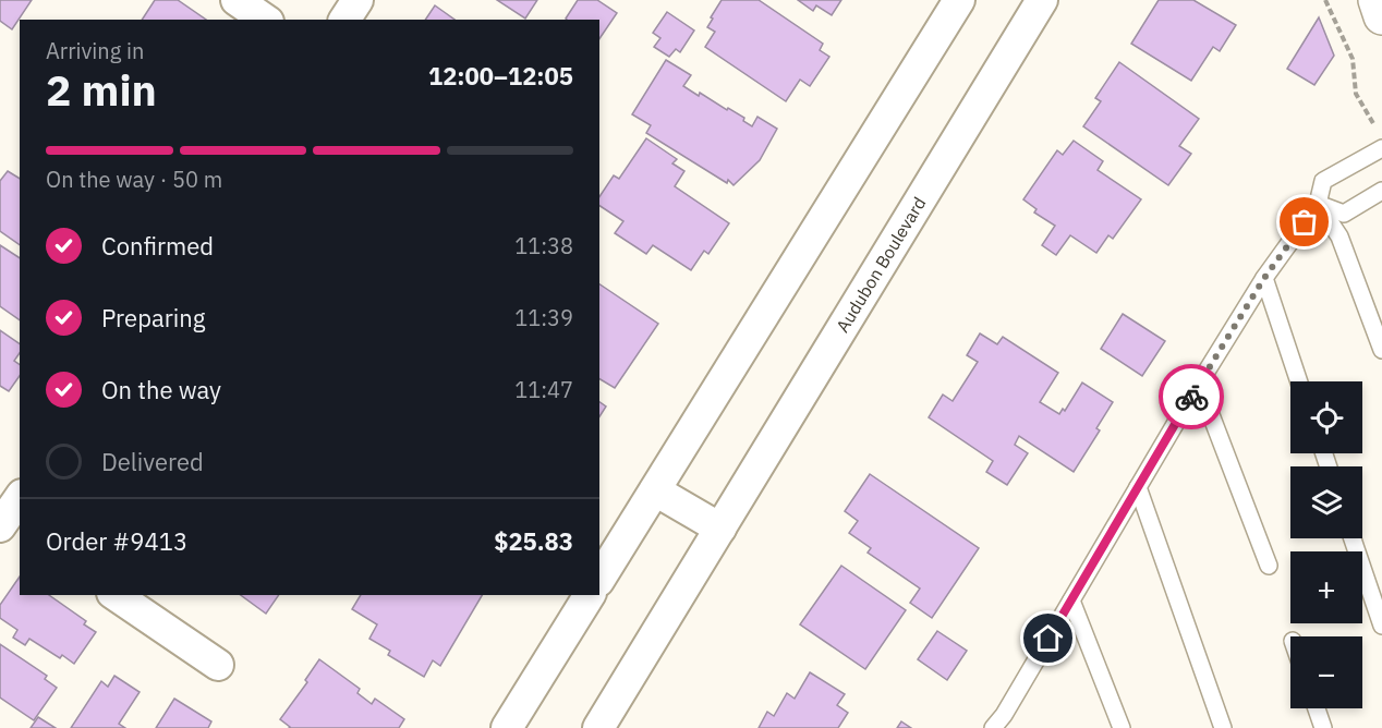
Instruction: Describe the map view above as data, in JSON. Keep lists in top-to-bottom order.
{
  "streets": {
    "street": ["Audubon Boulevard"]
  },
  "page": {
    "heading": ["2 min", "Arriving in", "12:00–12:05"],
    "panel": ["Order #9413", "$25.83"],
    "bar": "On the way · 50 m",
    "list": [
      ["Confirmed", "11:38"],
      ["Preparing", "11:39"],
      ["On the way", "11:47"],
      "Delivered"
    ],
    "map_buttons": ["+", "−"]
  }
}
